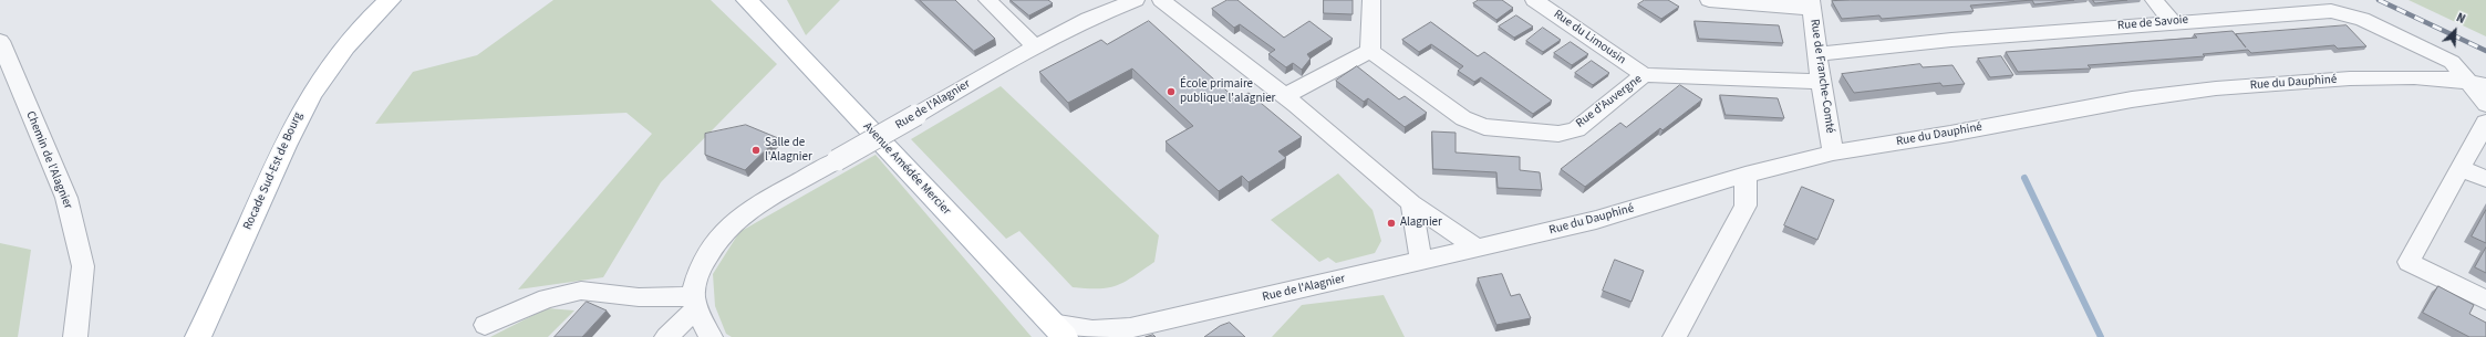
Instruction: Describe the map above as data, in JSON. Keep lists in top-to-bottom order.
{
  "streets": {
    "main road": ["Avenue Amédée Mercier", "Rocade Sud-Est de Bourg"],
    "street": [
      "Rue de Savoie",
      "Rue du Limousin",
      "Rue de Franche-Comté",
      "Rue du Dauphiné",
      "Rue d'Auvergne",
      "Rue de l'Alagnier",
      "Chemin de l'Alagnier"
    ]
  },
  "crossings": [
    ["Rue de Savoie", "Rue de Franche-Comté"],
    ["Rue de Savoie", "Rue du Dauphiné"],
    ["Rue du Limousin", "Rue d'Auvergne"],
    ["Rue de Franche-Comté", "Rue du Dauphiné"],
    ["Rue de Franche-Comté", "Rue d'Auvergne"],
    ["Rue du Dauphiné", "Rue de l'Alagnier"],
    ["Rue de l'Alagnier", "Avenue Amédée Mercier"]
  ],
  "places": ["École primaire publique l'alagnier", "Salle de l'Alagnier", "Alagnier"],
  "north": "top right"
}
